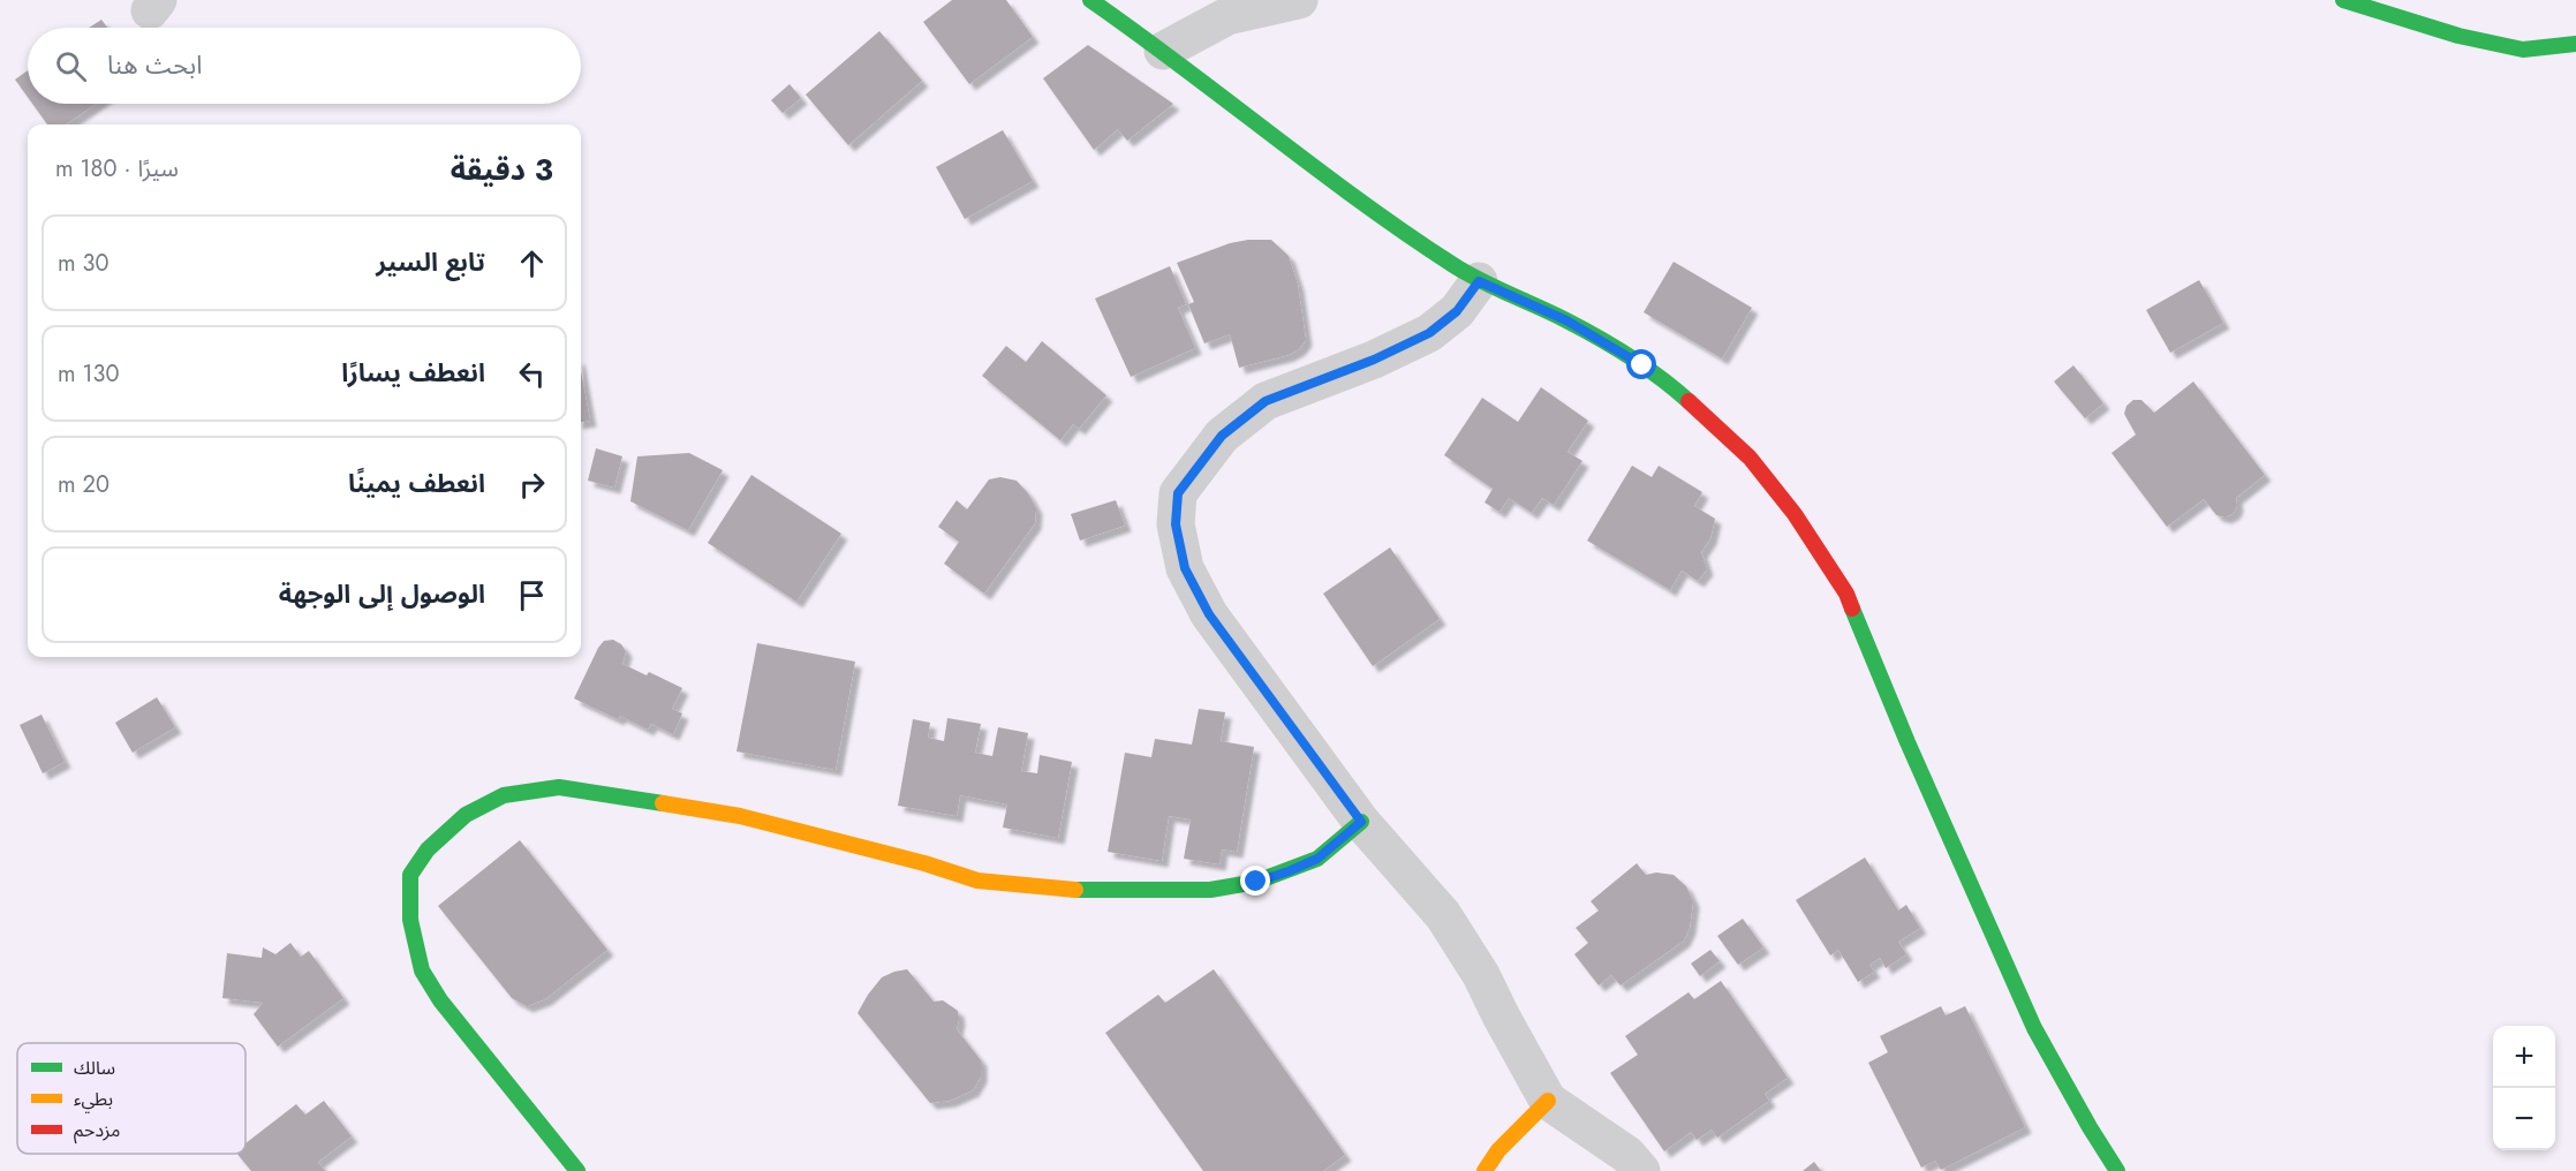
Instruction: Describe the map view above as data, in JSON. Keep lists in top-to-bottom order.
{
  "legend": ["سالك", "بطيء", "مزدحم"],
  "page": {
    "search": "ابحث هنا",
    "heading": ["3 دقيقة", "سيرًا · 180 m"],
    "list": [
      ["تابع السير", "30 m"],
      ["انعطف يسارًا", "130 m"],
      ["انعطف يمينًا", "20 m"],
      "الوصول إلى الوجهة"
    ],
    "map_buttons": ["+", "−"]
  }
}
